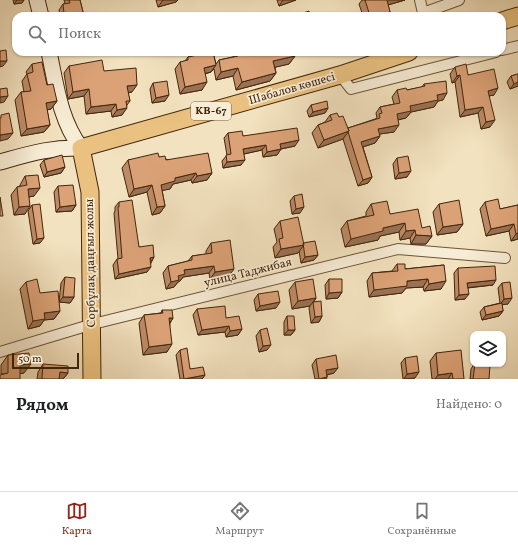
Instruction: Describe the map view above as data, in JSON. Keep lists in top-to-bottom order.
{
  "streets": {
    "main road": ["Шабалов көшесі", "KB-67", "Сорбұлақ даңғыл жолы"],
    "street": ["улица Таджибая"]
  },
  "crossings": [
    ["Шабалов көшесі", "Сорбұлақ даңғыл жолы"],
    ["Сорбұлақ даңғыл жолы", "улица Таджибая"]
  ],
  "scale_bar": "50 m",
  "page": {
    "search": "Поиск",
    "scale": "50 m",
    "heading": ["Рядом", "Найдено: 0"],
    "nav": ["Карта", "Маршрут", "Сохранённые"]
  }
}
